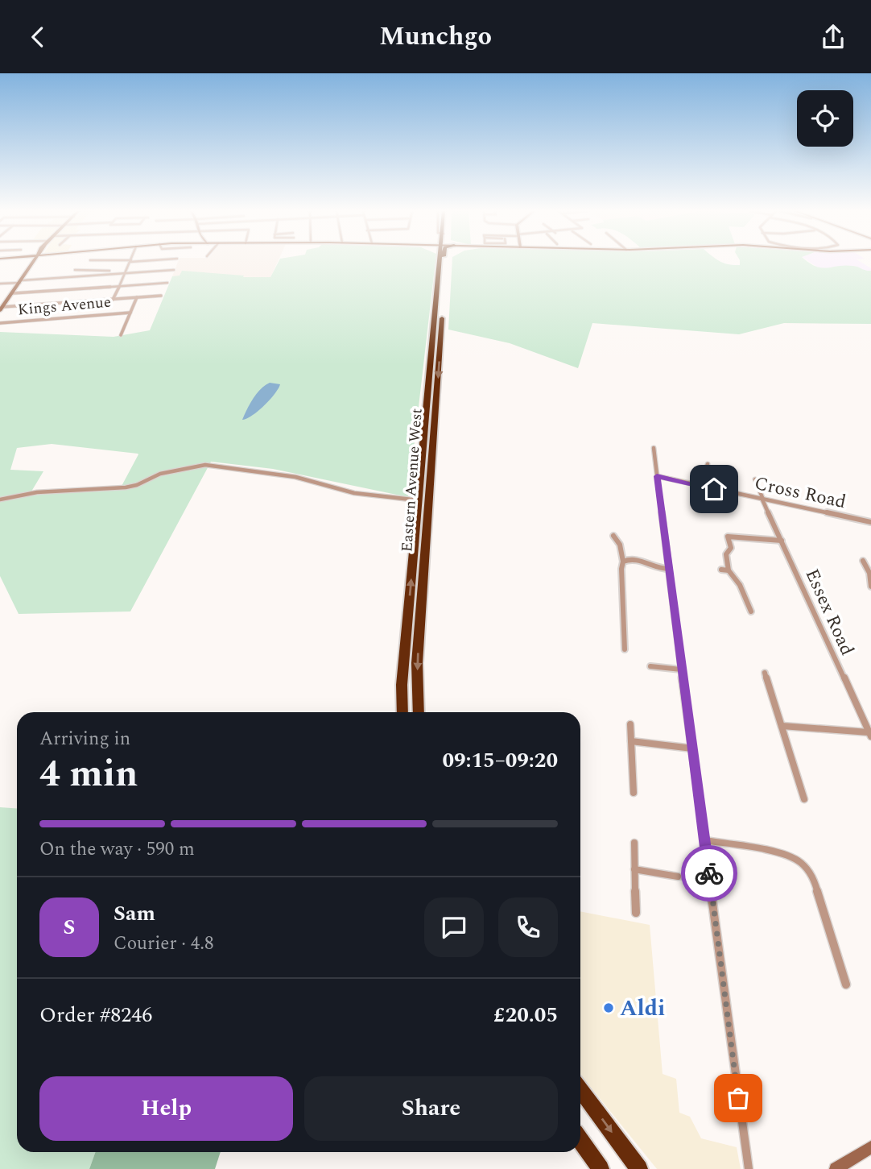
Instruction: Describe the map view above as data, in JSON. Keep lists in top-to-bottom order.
{
  "streets": {
    "highway": ["Eastern Avenue West"],
    "street": ["Kings Avenue", "Cross Road", "Essex Road"]
  },
  "crossings": [
    ["Cross Road", "Essex Road"]
  ],
  "places": ["Aldi"],
  "page": {
    "header": "Munchgo",
    "heading": ["4 min", "Arriving in", "09:15–09:20"],
    "panel": [
      "Sam",
      "Courier · 4.8",
      "Order #8246",
      "£20.05"
    ],
    "bar": "On the way · 590 m",
    "round": "S",
    "buttons": ["Help", "Share"]
  }
}
